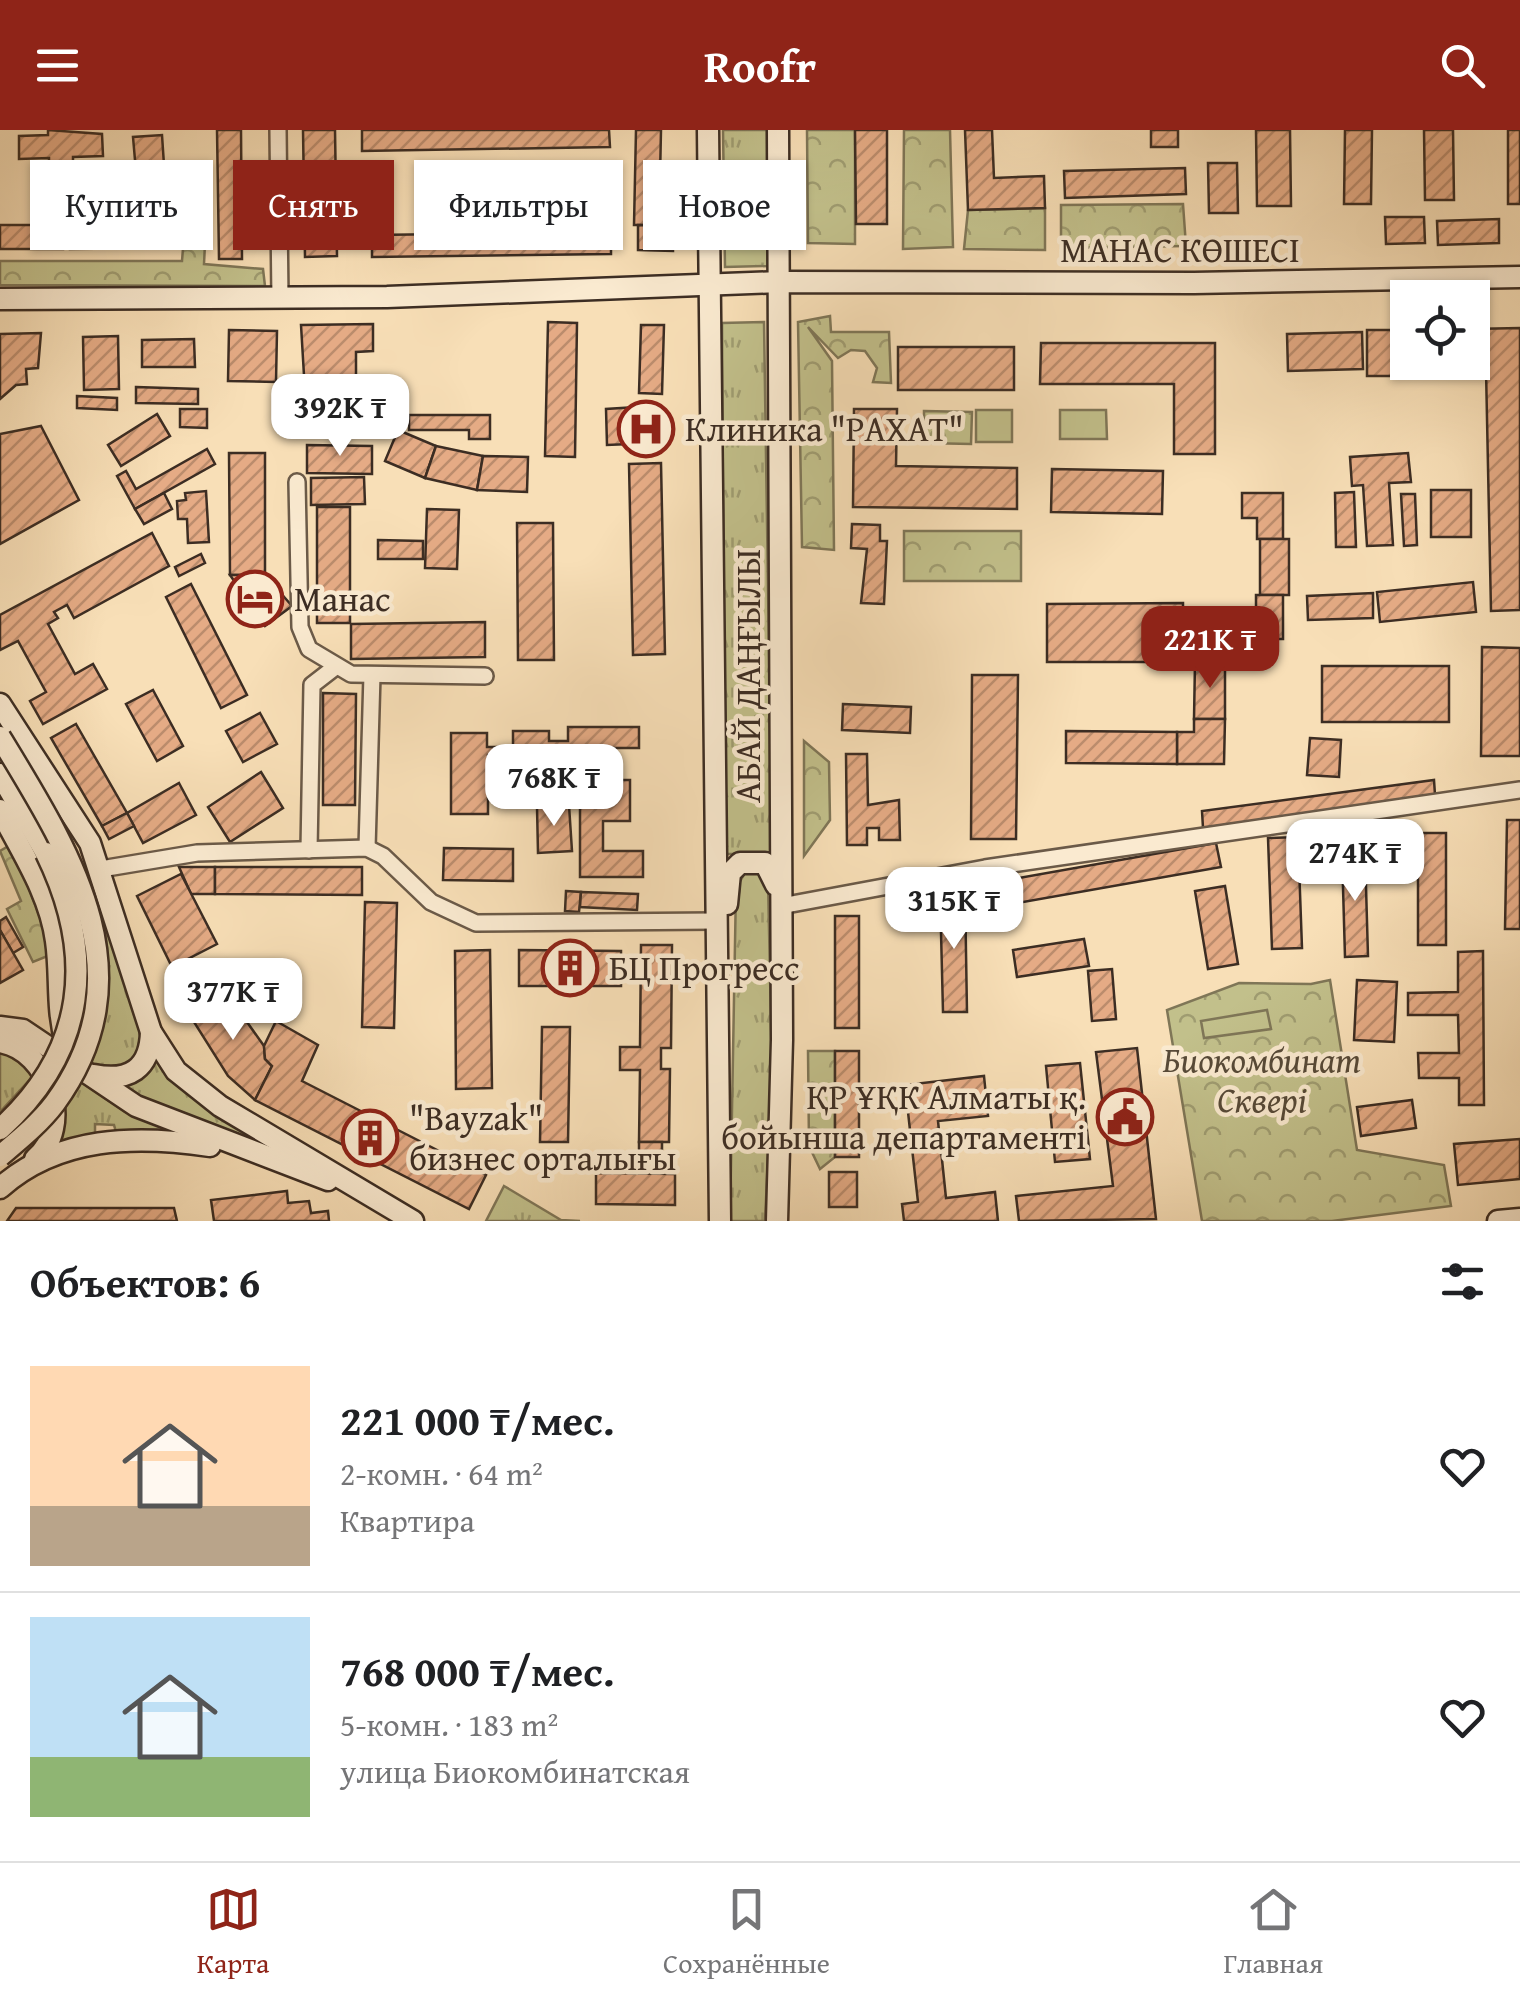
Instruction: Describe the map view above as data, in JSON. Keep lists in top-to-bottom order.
{
  "streets": {
    "main road": ["МАНАС КӨШЕСІ", "АБАЙ ДАҢҒЫЛЫ"]
  },
  "crossings": [
    ["МАНАС КӨШЕСІ", "АБАЙ ДАҢҒЫЛЫ"]
  ],
  "parks": ["Биокомбинат Сквері"],
  "places": {
    "hospital": ["Клиника \"РАХАТ\""],
    "hotel": ["Манас"],
    "building": ["БЦ Прогресс", "\"Bayzak\" бизнес орталығы"],
    "public building": ["ҚР ҰҚК Алматы қ. бойынша департаменті"]
  },
  "page": {
    "header": "Roofr",
    "chip": [
      "Купить",
      "Снять",
      "Фильтры",
      "Новое"
    ],
    "price": [
      "392K ₸",
      "221K ₸",
      "768K ₸",
      "274K ₸",
      "315K ₸",
      "377K ₸"
    ],
    "heading": "Объектов: 6",
    "list": [
      {
        "name": "221 000 ₸/мес.",
        "note": "2-комн. · 64 m² · Квартира"
      },
      {
        "name": "768 000 ₸/мес.",
        "note": "5-комн. · 183 m² · улица Биокомбинатская"
      }
    ],
    "tabs": ["Карта", "Сохранённые", "Главная"]
  }
}
